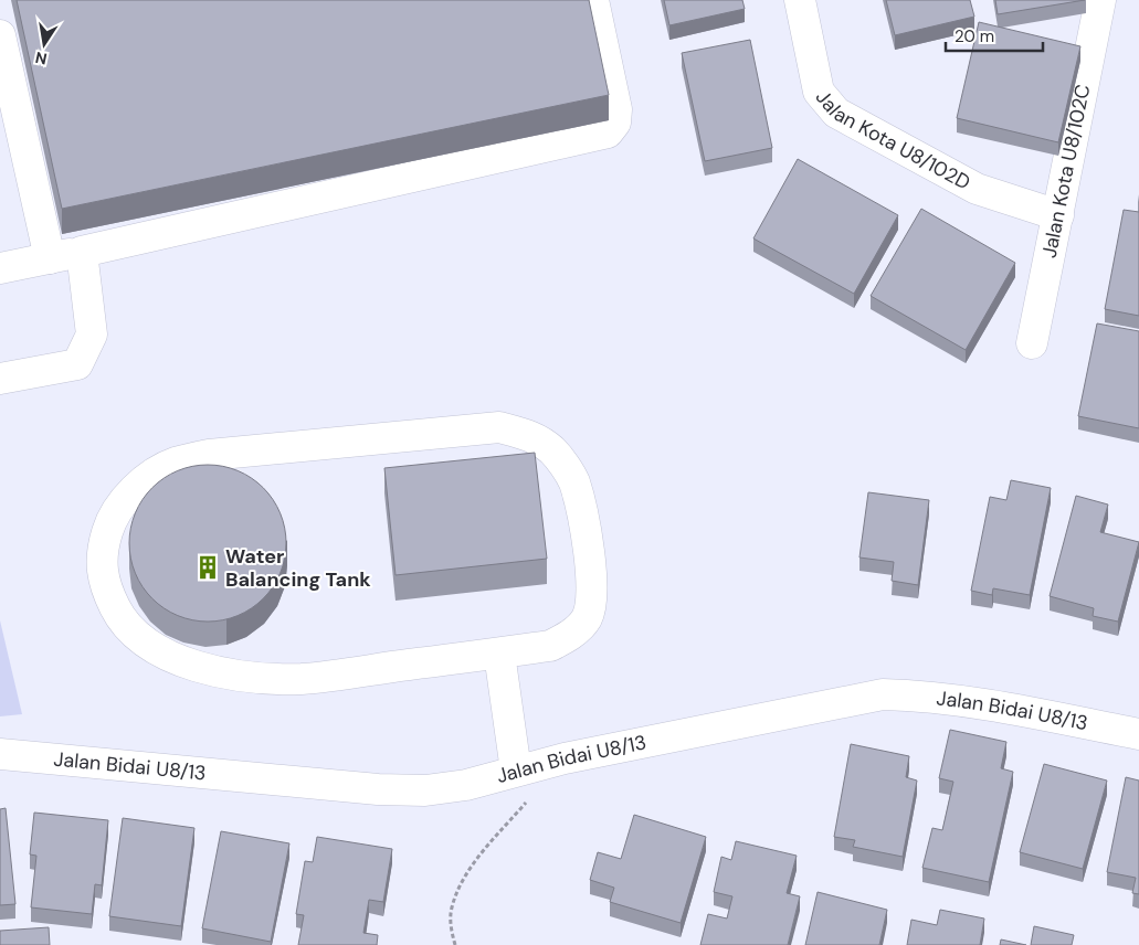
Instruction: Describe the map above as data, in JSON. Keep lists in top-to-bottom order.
{
  "streets": {
    "street": ["Jalan Kota U8/102D", "Jalan Kota U8/102C", "Jalan Bidai U8/13"]
  },
  "crossings": [
    ["Jalan Kota U8/102D", "Jalan Kota U8/102C"]
  ],
  "places": {
    "building": ["Water Balancing Tank"]
  },
  "scale_bar": "20 m",
  "north": "bottom"
}
